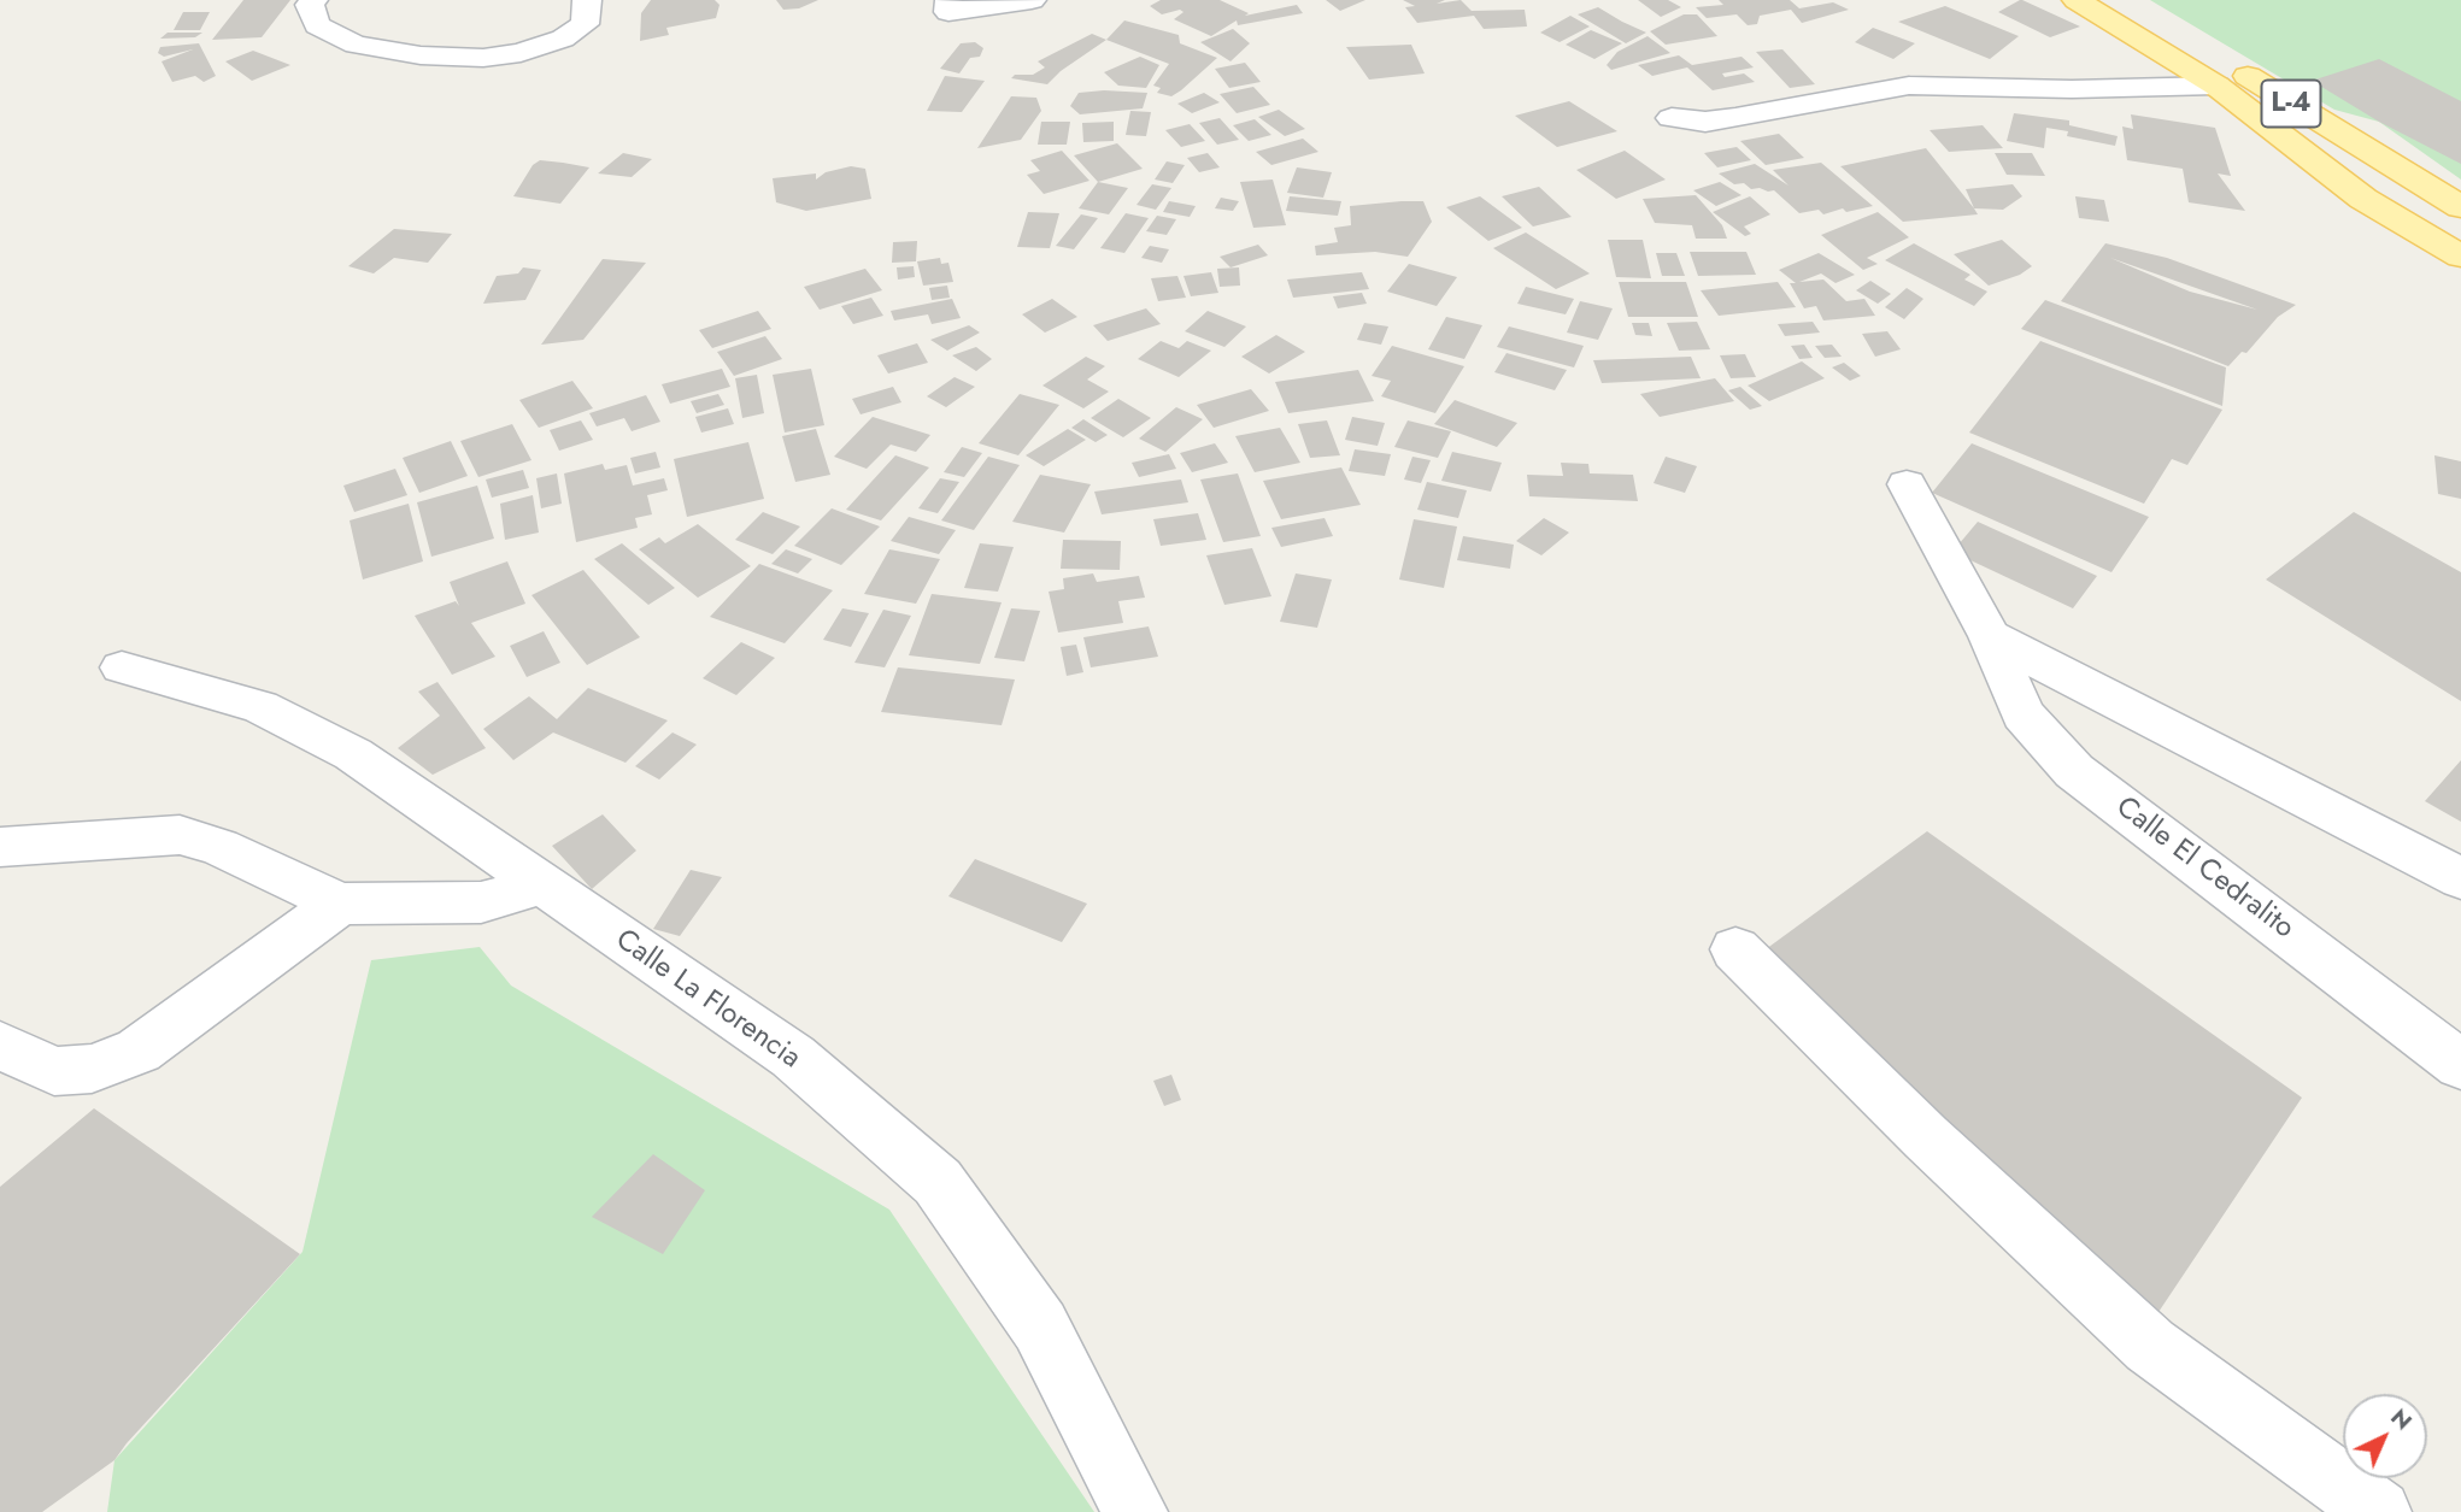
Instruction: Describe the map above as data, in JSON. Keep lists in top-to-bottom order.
{
  "streets": {
    "main road": ["L-4"],
    "street": ["Calle El Cedralito", "Calle La Florencia"]
  },
  "north": "top right"
}
